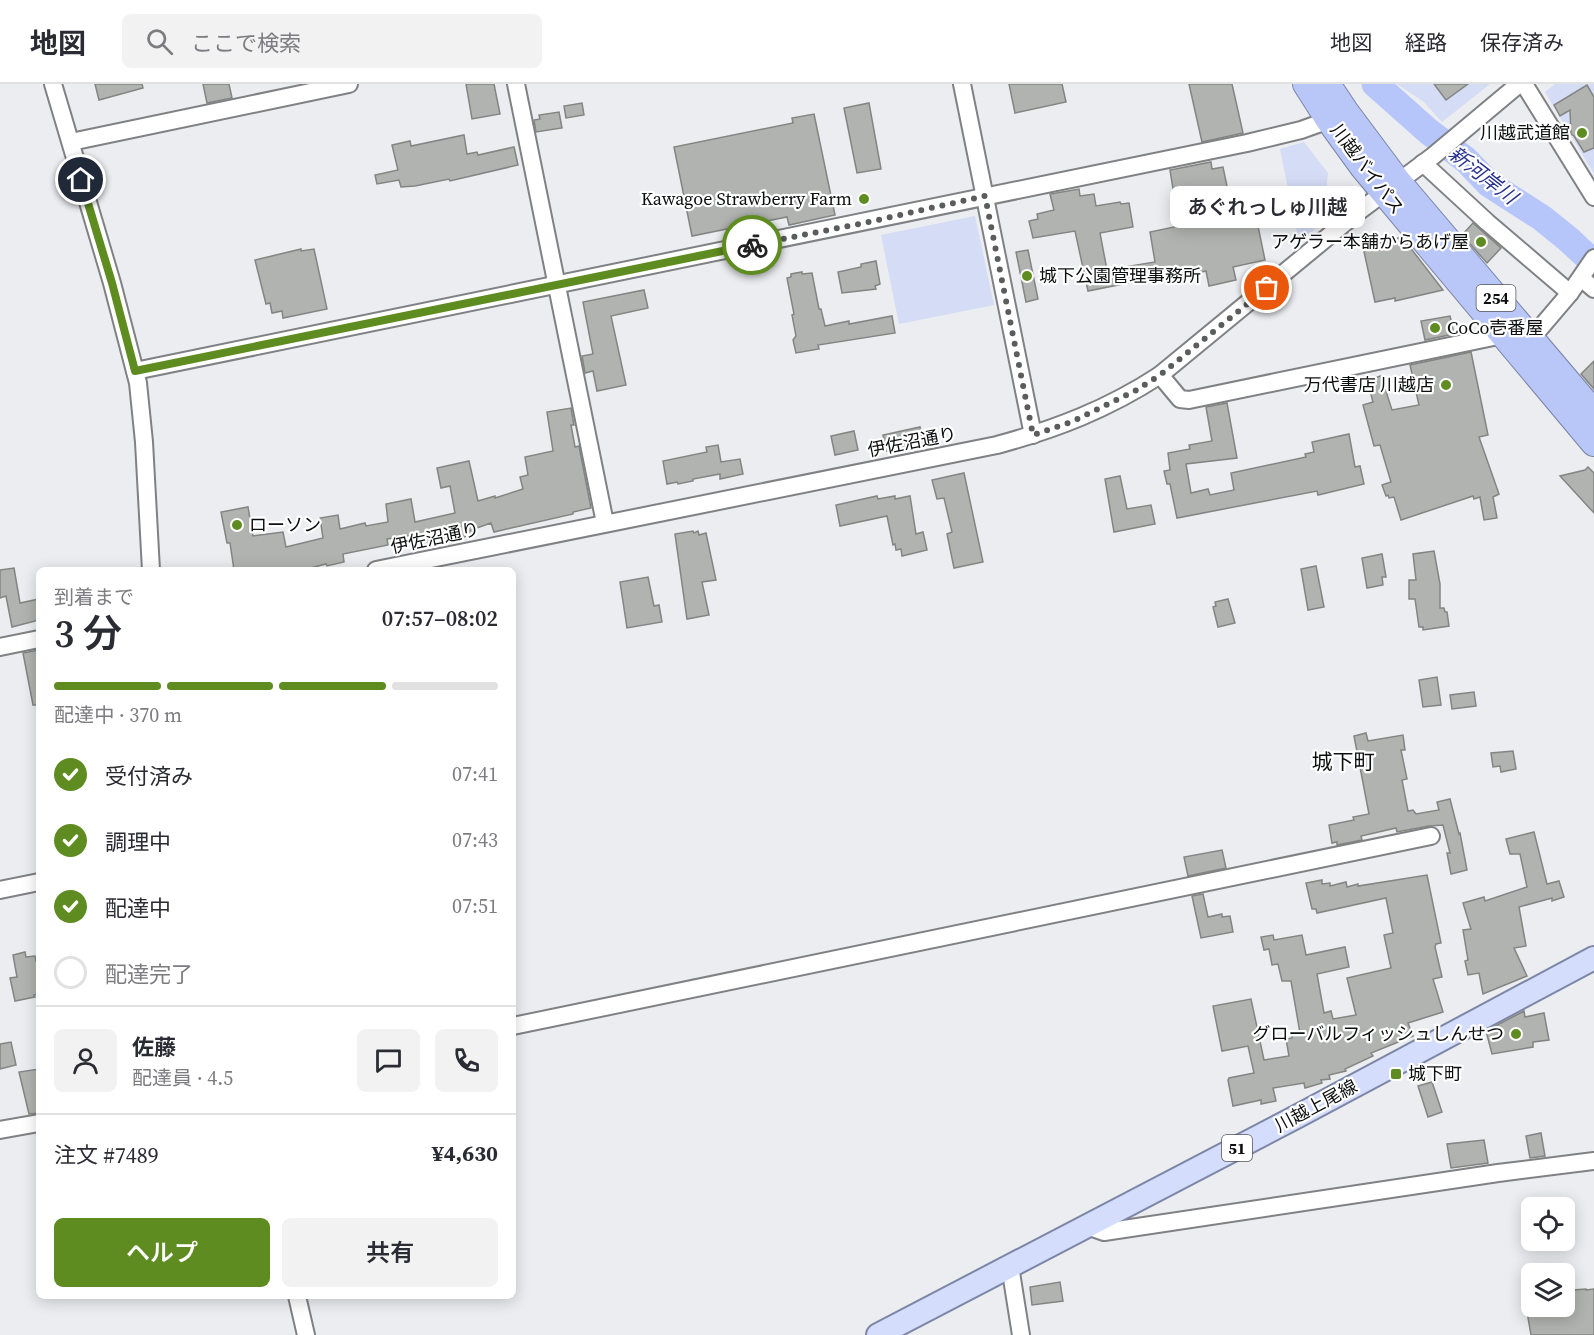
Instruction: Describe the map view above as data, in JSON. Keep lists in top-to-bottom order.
{
  "streets": {
    "highway": ["川越バイパス", "254"],
    "main road": ["川越上尾線", "51"],
    "street": ["伊佐沼通り"]
  },
  "crossings": [
    ["川越バイパス", "伊佐沼通り"]
  ],
  "districts": ["城下町"],
  "water": ["新河岸川"],
  "places": {
    "other": [
      "川越武道館",
      "Kawagoe Strawberry Farm",
      "アゲラー本舗からあげ屋",
      "城下公園管理事務所",
      "あぐれっしゅ川越",
      "CoCo壱番屋",
      "万代書店 川越店",
      "ローソン",
      "グローバルフィッシュしんせつ"
    ],
    "transit": ["城下町"]
  },
  "page": {
    "header": "地図",
    "search": "ここで検索",
    "nav": ["地図", "経路", "保存済み"],
    "bubble": "あぐれっしゅ川越",
    "heading": ["3 分", "到着まで", "07:57–08:02"],
    "panel": [
      "佐藤",
      "配達員 · 4.5",
      "注文 #7489",
      "¥4,630"
    ],
    "bar": "配達中 · 370 m",
    "list": [
      ["受付済み", "07:41"],
      ["調理中", "07:43"],
      ["配達中", "07:51"],
      "配達完了"
    ],
    "buttons": ["ヘルプ", "共有"]
  }
}
